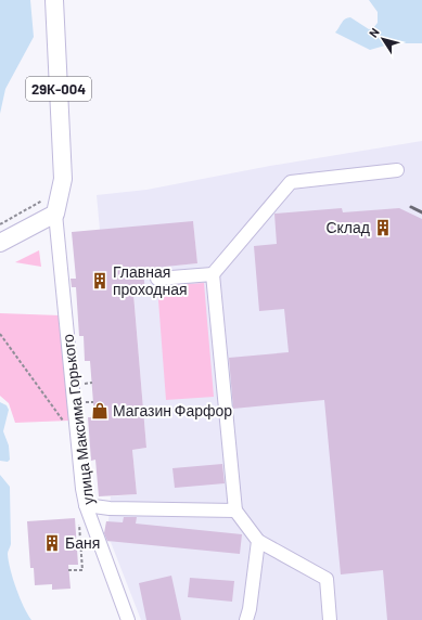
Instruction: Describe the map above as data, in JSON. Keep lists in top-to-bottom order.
{
  "streets": {
    "main road": ["29К-004"],
    "street": ["улица Максима Горького"]
  },
  "crossings": [
    ["29К-004", "улица Максима Горького"]
  ],
  "places": {
    "building": ["Склад", "Главная проходная", "Баня"],
    "shop": ["Магазин Фарфор"]
  },
  "north": "top left"
}
